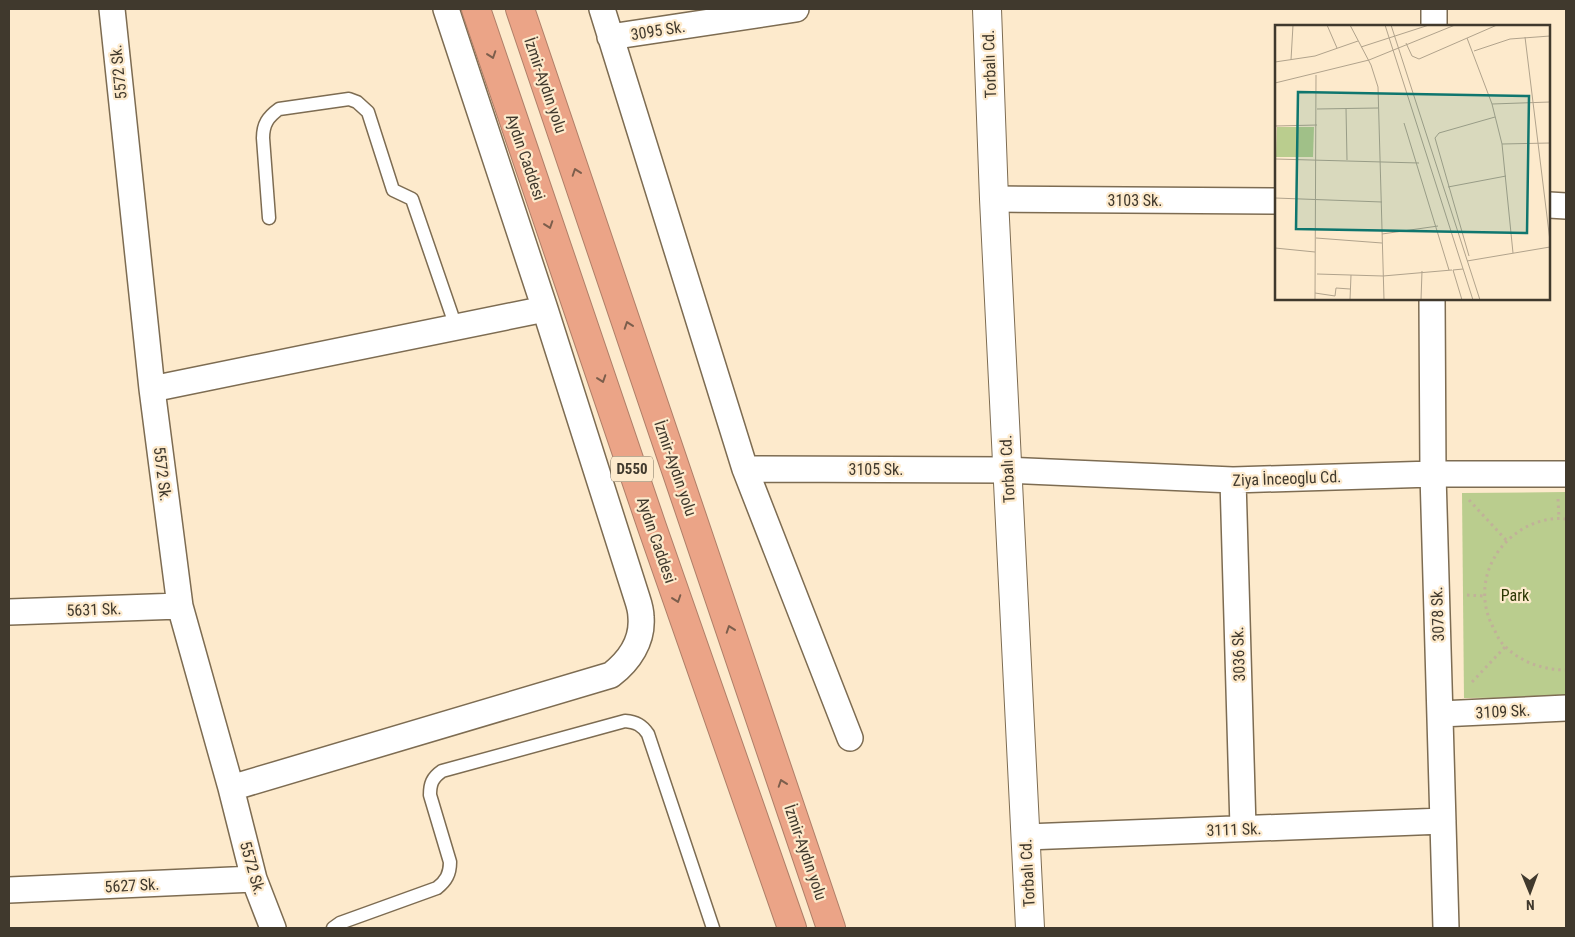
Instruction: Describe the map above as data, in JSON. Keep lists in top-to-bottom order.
{
  "streets": {
    "highway": ["İzmir-Aydın yolu", "Aydın Caddesi", "D550"],
    "main road": ["Torbalı Cd."],
    "street": [
      "3095 Sk.",
      "5572 Sk.",
      "3103 Sk.",
      "3105 Sk.",
      "Ziya İnceoglu Cd.",
      "5631 Sk.",
      "3078 Sk.",
      "3036 Sk.",
      "3109 Sk.",
      "3111 Sk.",
      "5627 Sk."
    ]
  },
  "crossings": [
    ["Torbalı Cd.", "3103 Sk."],
    ["Torbalı Cd.", "3105 Sk."],
    ["Torbalı Cd.", "Ziya İnceoglu Cd."],
    ["Torbalı Cd.", "3111 Sk."],
    ["5572 Sk.", "5631 Sk."],
    ["5572 Sk.", "5627 Sk."],
    ["3105 Sk.", "Ziya İnceoglu Cd."],
    ["Ziya İnceoglu Cd.", "3078 Sk."],
    ["Ziya İnceoglu Cd.", "3036 Sk."],
    ["3078 Sk.", "3109 Sk."],
    ["3078 Sk.", "3111 Sk."],
    ["3036 Sk.", "3111 Sk."]
  ],
  "one_way": ["İzmir-Aydın yolu", "Aydın Caddesi"],
  "parks": ["Park"],
  "north": "bottom"
}
